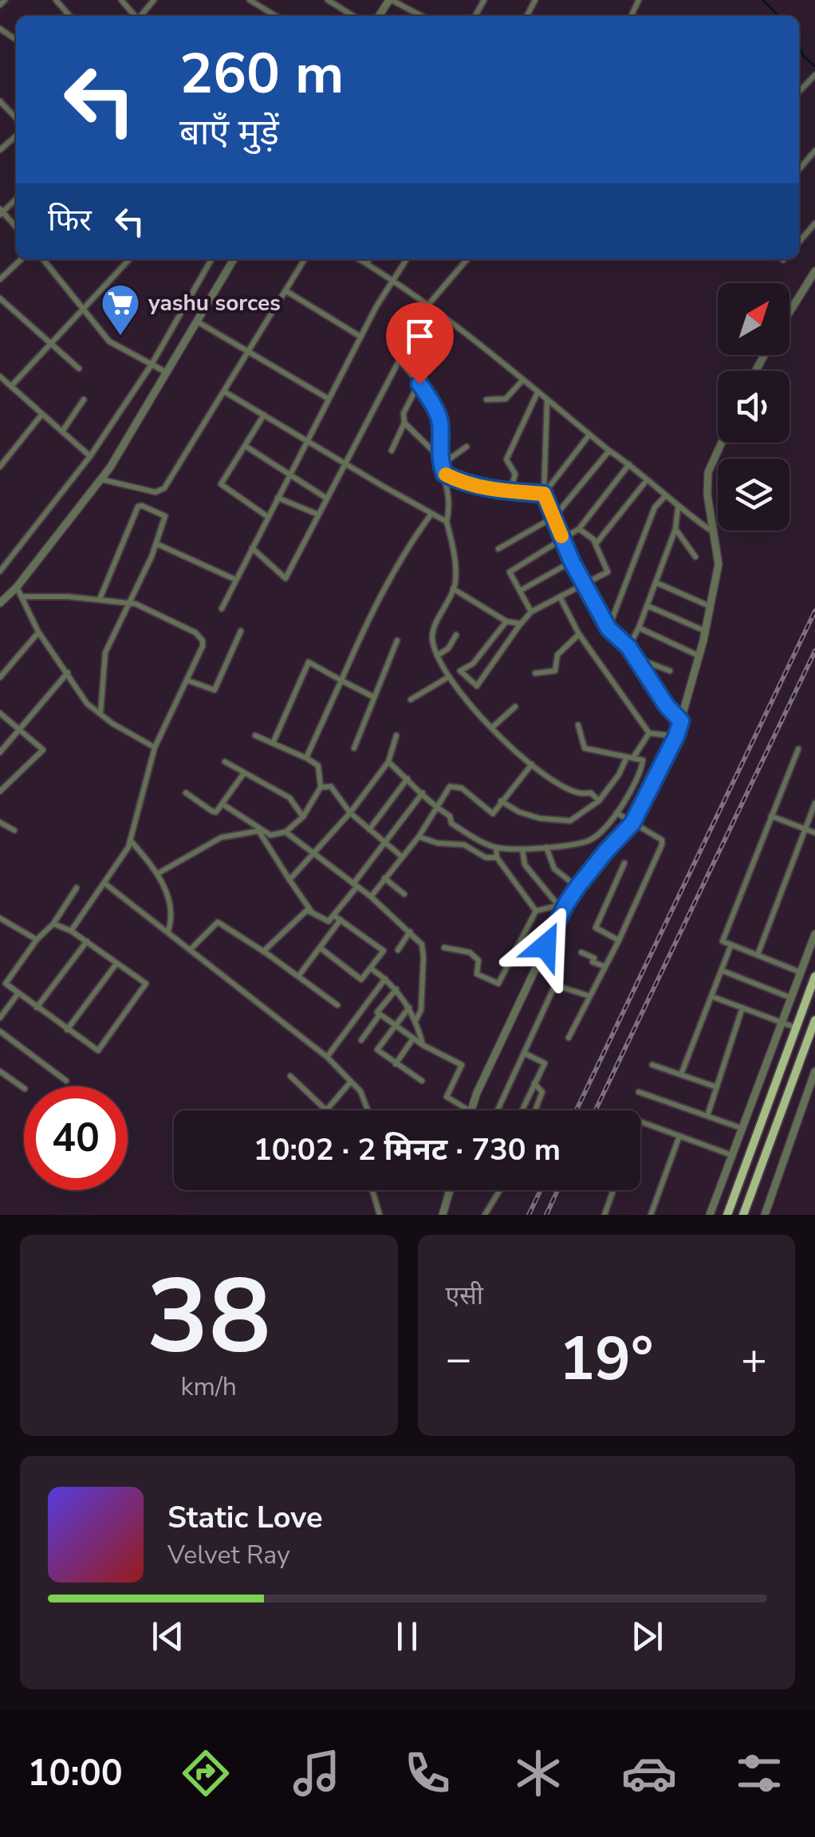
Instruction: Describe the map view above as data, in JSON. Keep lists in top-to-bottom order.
{
  "places": {
    "supermarket": ["yashu sorces"]
  },
  "north": "top right",
  "page": {
    "turn": ["260 m", "बाएँ मुड़ें"],
    "then": "फिर",
    "limit": "40",
    "trip": "10:02 · 2 मिनट · 730 m",
    "tile": [
      ["38", "km/h"],
      "एसी"
    ],
    "heat": ["−", "19°", "+"],
    "song": ["Static Love", "Velvet Ray"],
    "tabs": "10:00"
  }
}
